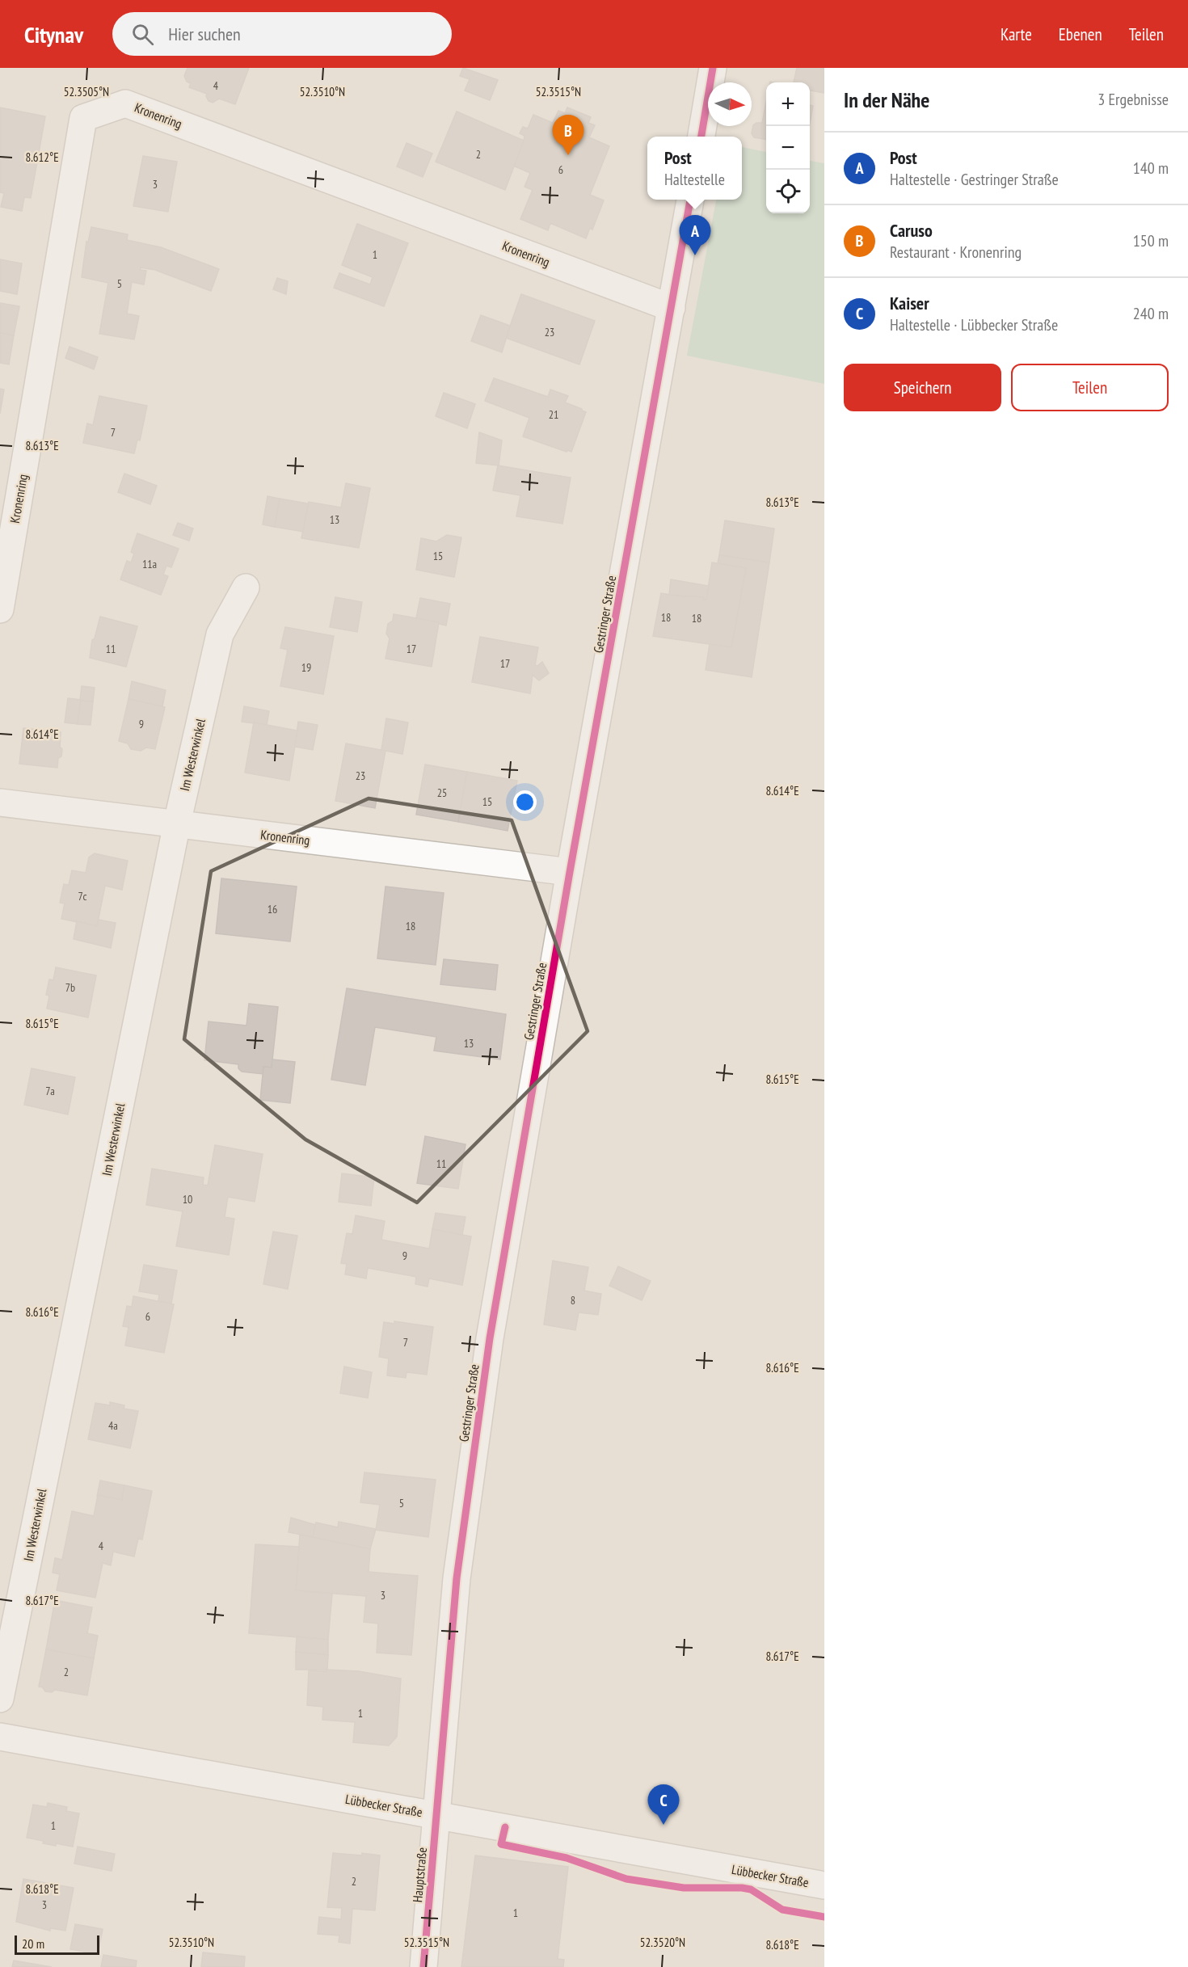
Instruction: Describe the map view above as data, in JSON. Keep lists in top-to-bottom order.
{
  "streets": {
    "street": [
      "Kronenring",
      "Gestringer Straße",
      "Im Westerwinkel",
      "Lübbecker Straße",
      "Hauptstraße"
    ]
  },
  "crossings": [
    ["Kronenring", "Gestringer Straße"],
    ["Kronenring", "Im Westerwinkel"],
    ["Gestringer Straße", "Lübbecker Straße"],
    ["Gestringer Straße", "Hauptstraße"],
    ["Lübbecker Straße", "Hauptstraße"]
  ],
  "house_numbers": [
    "4",
    "2",
    "6",
    "3",
    "1",
    "5",
    "23",
    "21",
    "7",
    "13",
    "15",
    "11a",
    "18",
    "18",
    "11",
    "17",
    "17",
    "19",
    "9",
    "23",
    "25",
    "15",
    "7c",
    "16",
    "18",
    "7b",
    "13",
    "7a",
    "11",
    "10",
    "9",
    "8",
    "6",
    "7",
    "4a",
    "5",
    "4",
    "3",
    "2",
    "1",
    "1",
    "2",
    "3",
    "1"
  ],
  "scale_bar": "20 m",
  "north": "right",
  "page": {
    "header": "Citynav",
    "search": "Hier suchen",
    "nav": ["Karte", "Ebenen", "Teilen"],
    "heading": ["In der Nähe", "3 Ergebnisse"],
    "map_buttons": ["+", "−"],
    "pins": ["B", "A", "C"],
    "list": [
      {
        "mark": "A",
        "name": "Post",
        "note": "Haltestelle · Gestringer Straße",
        "value": "140 m"
      },
      {
        "mark": "B",
        "name": "Caruso",
        "note": "Restaurant · Kronenring",
        "value": "150 m"
      },
      {
        "mark": "C",
        "name": "Kaiser",
        "note": "Haltestelle · Lübbecker Straße",
        "value": "240 m"
      }
    ],
    "popup": ["Post", "Haltestelle"],
    "buttons": ["Speichern", "Teilen"],
    "scale": "20 m"
  },
  "coordinates": [
    "52.3505°N",
    "52.3510°N",
    "52.3515°N",
    "8.612°E",
    "8.613°E",
    "8.614°E",
    "8.615°E",
    "8.616°E",
    "8.617°E",
    "8.618°E",
    "52.3520°N"
  ]
}
